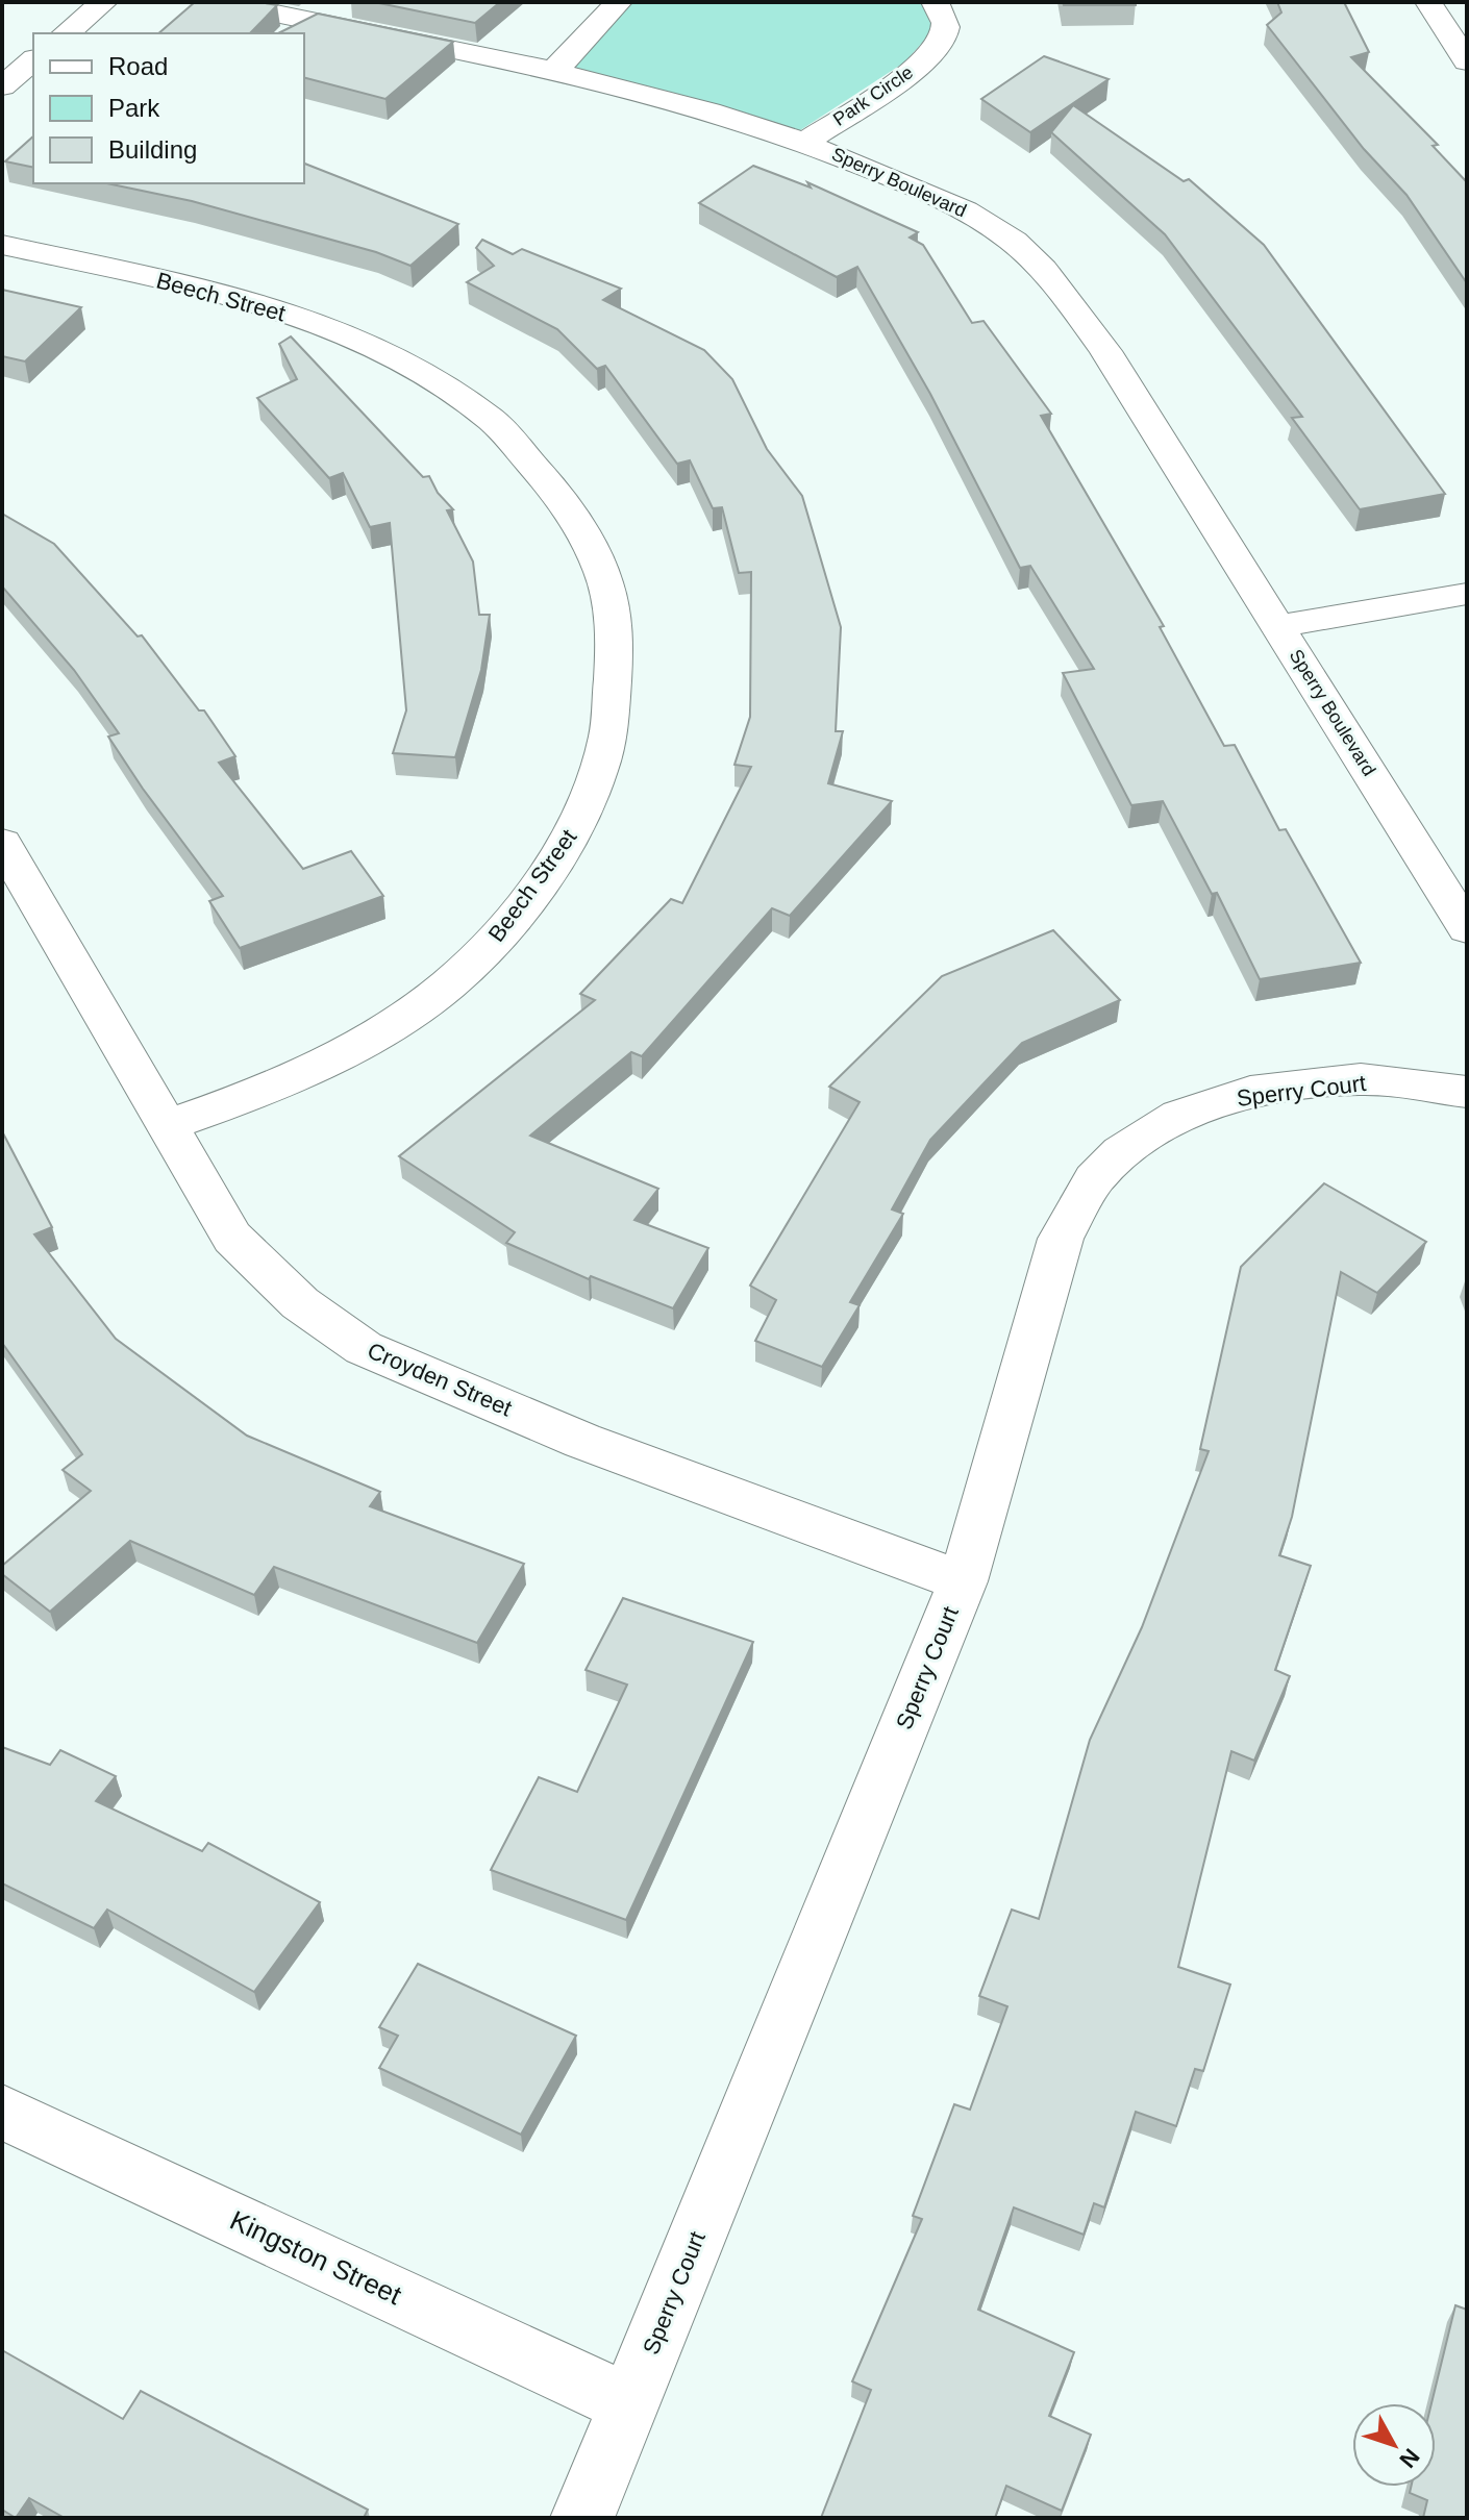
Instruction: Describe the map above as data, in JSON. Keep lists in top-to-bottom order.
{
  "streets": {
    "street": [
      "Park Circle",
      "Sperry Boulevard",
      "Beech Street",
      "Sperry Court",
      "Croyden Street",
      "Kingston Street"
    ]
  },
  "crossings": [
    ["Park Circle", "Sperry Boulevard"],
    ["Beech Street", "Croyden Street"],
    ["Sperry Court", "Croyden Street"],
    ["Sperry Court", "Kingston Street"]
  ],
  "legend": ["Road", "Park", "Building"],
  "north": "bottom right"
}
